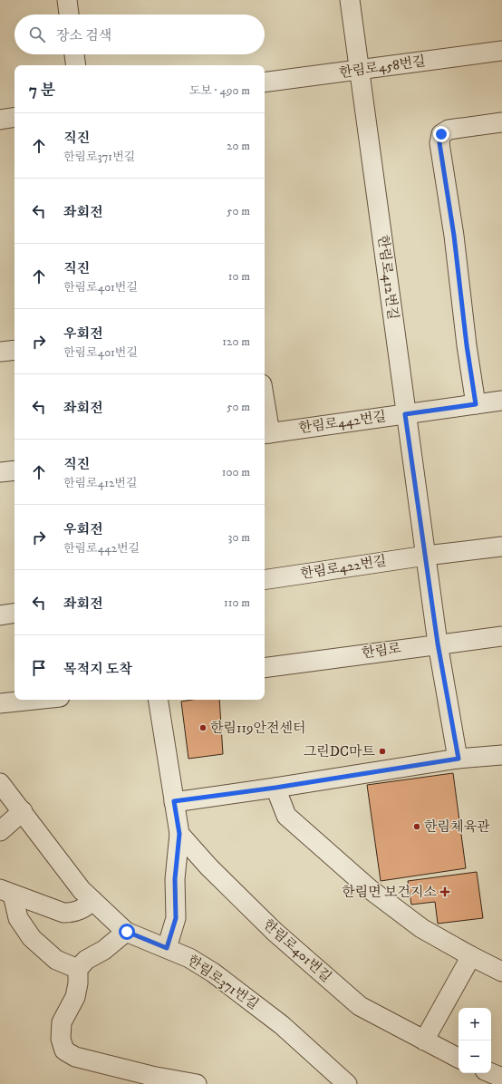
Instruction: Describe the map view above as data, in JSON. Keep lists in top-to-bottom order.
{
  "streets": {
    "street": [
      "한림로458번길",
      "한림로412번길",
      "한림로442번길",
      "한림로422번길",
      "한림로",
      "한림로401번길",
      "한림로371번길"
    ]
  },
  "crossings": [
    ["한림로458번길", "한림로412번길"],
    ["한림로412번길", "한림로442번길"],
    ["한림로412번길", "한림로422번길"],
    ["한림로412번길", "한림로"]
  ],
  "places": {
    "other": ["한림119안전센터", "그린DC마트", "한림체육관"],
    "health": ["한림면 보건지소"]
  },
  "page": {
    "search": "장소 검색",
    "heading": ["7 분", "도보 · 490 m"],
    "list": [
      ["직진", "한림로371번길", "20 m"],
      ["좌회전", "50 m"],
      ["직진", "한림로401번길", "10 m"],
      ["우회전", "한림로401번길", "120 m"],
      ["좌회전", "50 m"],
      ["직진", "한림로412번길", "100 m"],
      ["우회전", "한림로442번길", "30 m"],
      ["좌회전", "110 m"],
      "목적지 도착"
    ],
    "map_buttons": ["+", "−"]
  }
}
